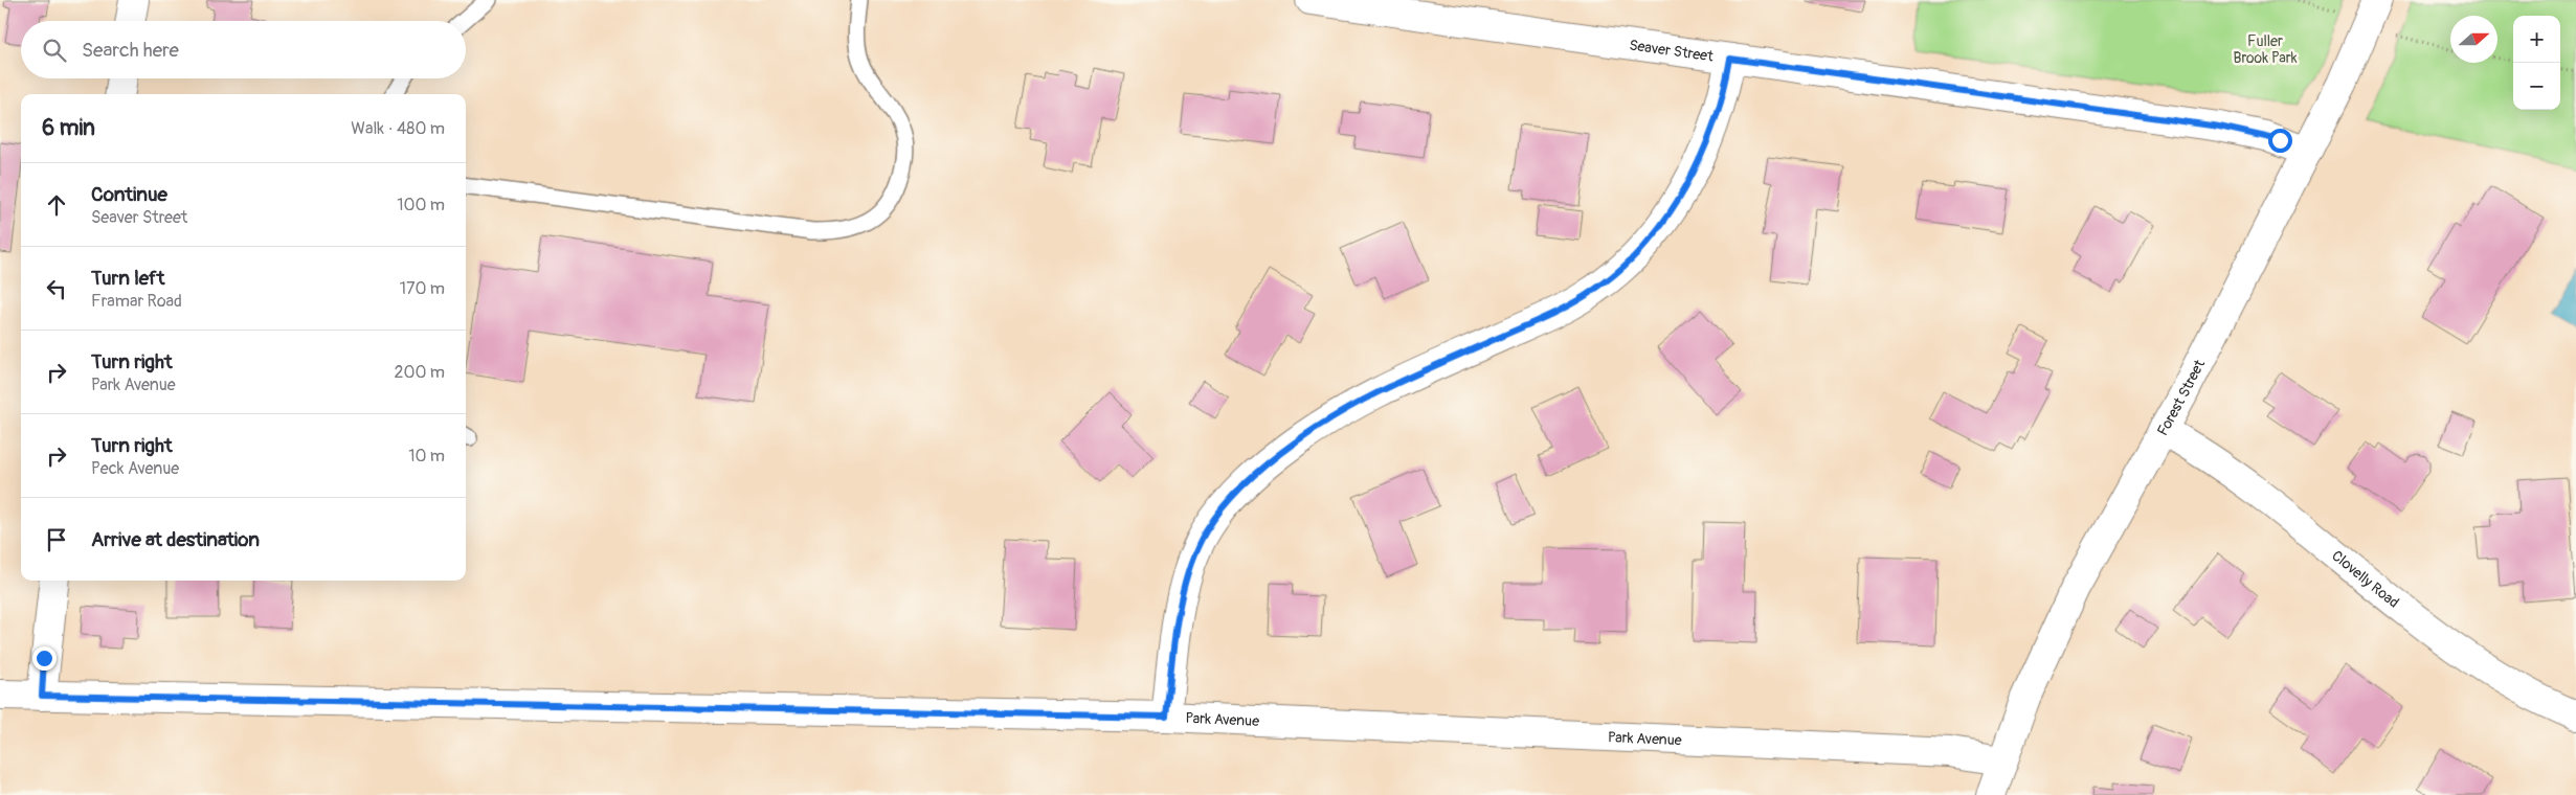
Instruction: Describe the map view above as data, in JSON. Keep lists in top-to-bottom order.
{
  "streets": {
    "street": [
      "Seaver Street",
      "Forest Street",
      "Clovelly Road",
      "Park Avenue"
    ]
  },
  "crossings": [
    ["Seaver Street", "Forest Street"],
    ["Forest Street", "Clovelly Road"],
    ["Forest Street", "Park Avenue"]
  ],
  "parks": ["Fuller Brook Park"],
  "north": "right",
  "page": {
    "map_buttons": ["+", "−"],
    "search": "Search here",
    "heading": ["6 min", "Walk · 480 m"],
    "list": [
      ["Continue", "Seaver Street", "100 m"],
      ["Turn left", "Framar Road", "170 m"],
      ["Turn right", "Park Avenue", "200 m"],
      ["Turn right", "Peck Avenue", "10 m"],
      "Arrive at destination"
    ]
  }
}
